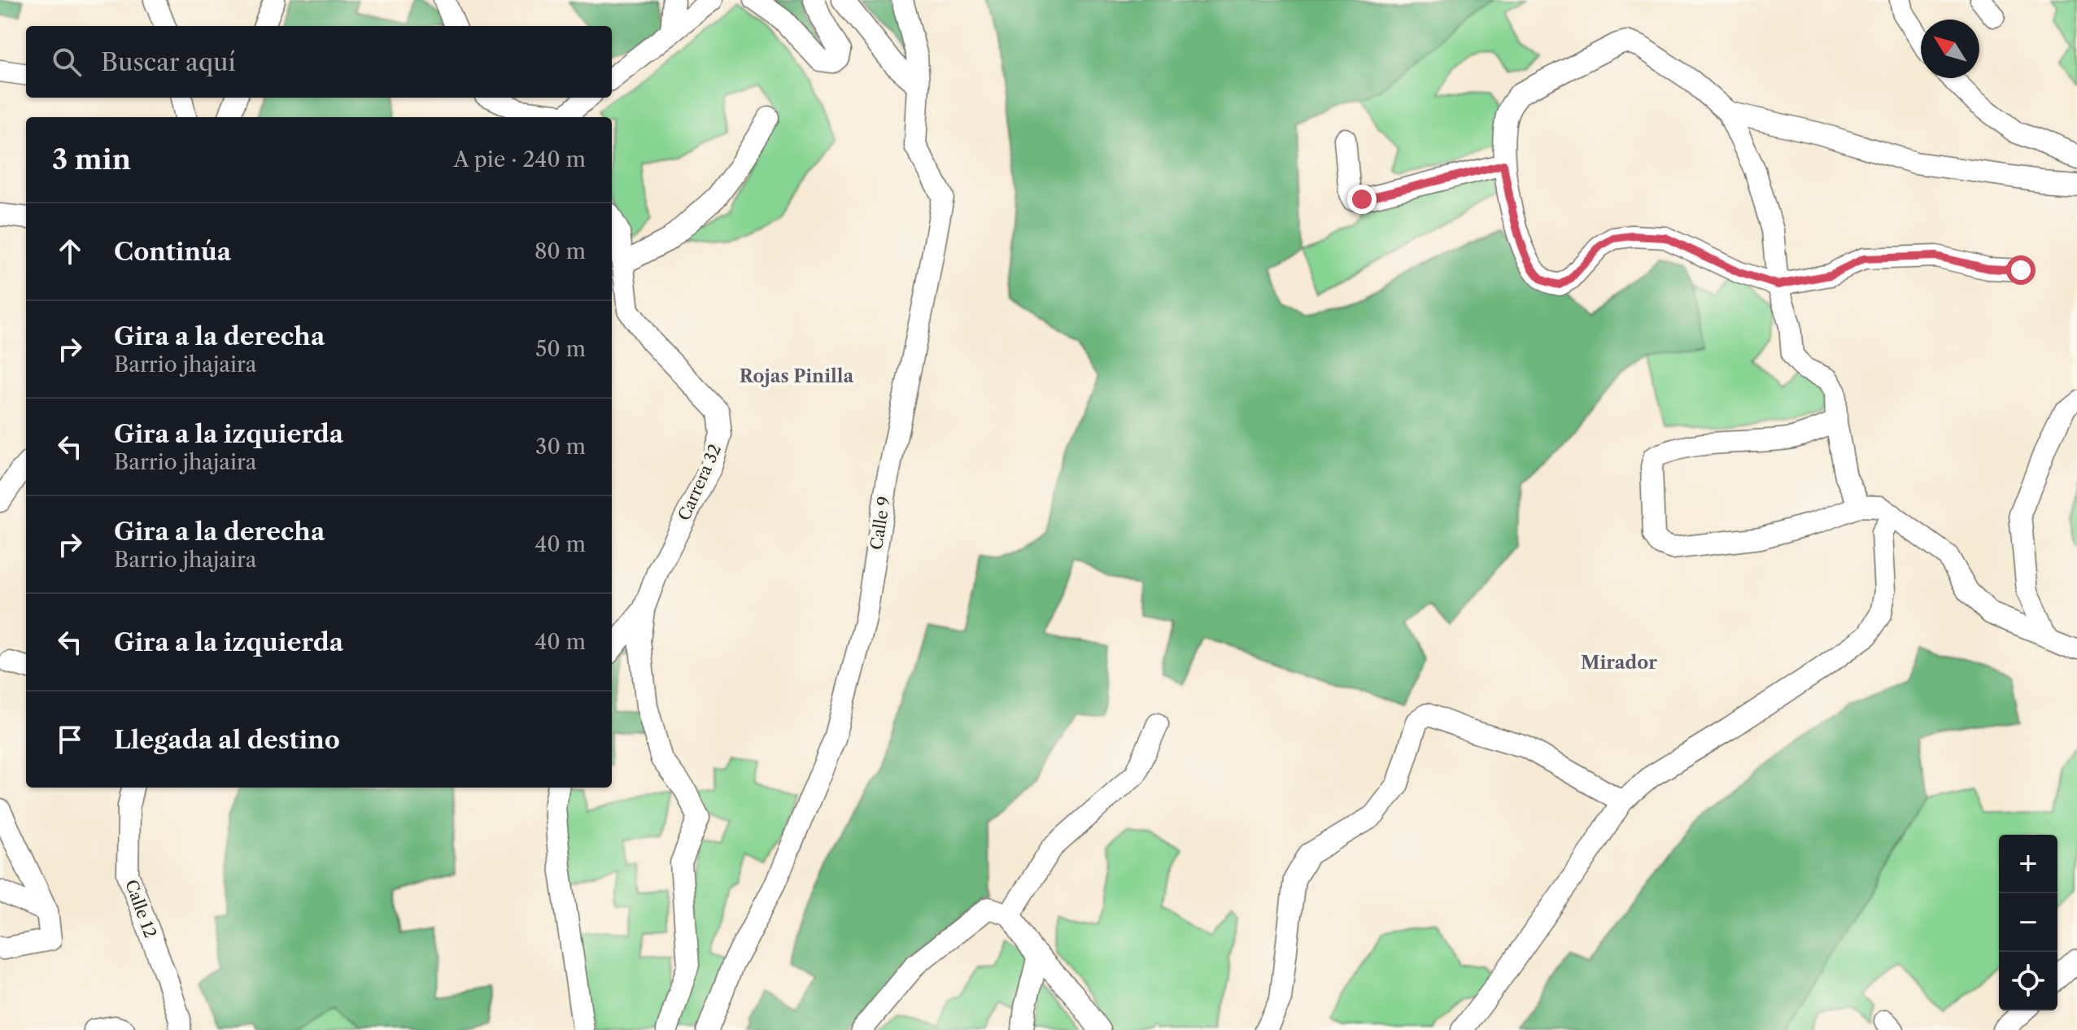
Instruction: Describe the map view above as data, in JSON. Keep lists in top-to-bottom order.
{
  "streets": {
    "street": ["Carrera 32", "Calle 9", "Calle 12"]
  },
  "districts": ["Rojas Pinilla", "Mirador"],
  "north": "top left",
  "page": {
    "search": "Buscar aquí",
    "heading": ["3 min", "A pie · 240 m"],
    "list": [
      ["Continúa", "80 m"],
      ["Gira a la derecha", "Barrio jhajaira", "50 m"],
      ["Gira a la izquierda", "Barrio jhajaira", "30 m"],
      ["Gira a la derecha", "Barrio jhajaira", "40 m"],
      ["Gira a la izquierda", "40 m"],
      "Llegada al destino"
    ],
    "map_buttons": ["+", "−"]
  }
}
